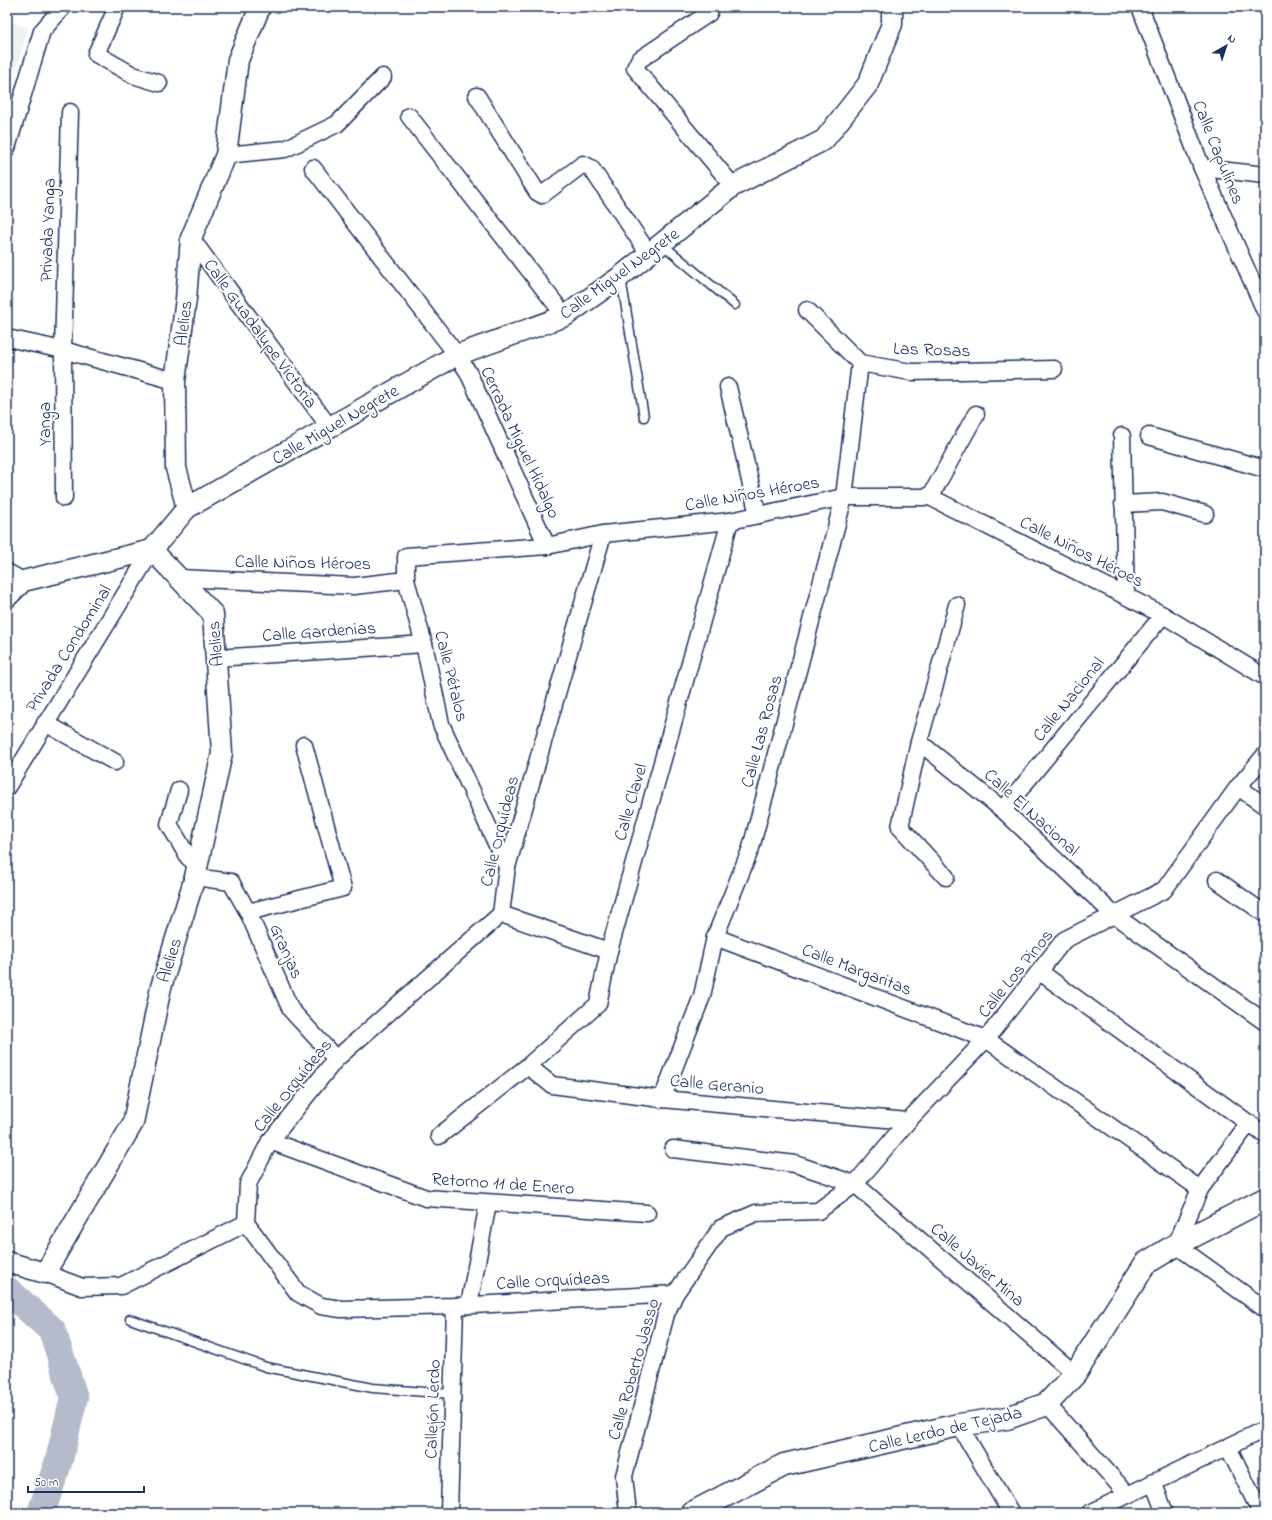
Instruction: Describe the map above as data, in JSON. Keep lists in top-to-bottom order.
{
  "streets": {
    "main road": ["Calle Lerdo de Tejada"],
    "street": [
      "Calle Capulines",
      "Privada Yanga",
      "Calle Miguel Negrete",
      "Alelies",
      "Calle Guadalupe Victoria",
      "Las Rosas",
      "Yanga",
      "Cerrada Miguel Hidalgo",
      "Calle Niños Héroes",
      "Calle Gardenias",
      "Privada Condominal",
      "Calle Pétalos",
      "Calle Nacional",
      "Calle Las Rosas",
      "Calle Clavel",
      "Calle El Nacional",
      "Calle Orquídeas",
      "Granjas",
      "Calle Margaritas",
      "Calle Los Pinos",
      "Calle Geranio",
      "Retorno 11 de Enero",
      "Calle Javier Mina",
      "Calle Roberto Jasso",
      "Callejón Lerdo"
    ]
  },
  "crossings": [
    ["Privada Yanga", "Yanga"],
    ["Calle Miguel Negrete", "Alelies"],
    ["Calle Miguel Negrete", "Calle Guadalupe Victoria"],
    ["Calle Miguel Negrete", "Cerrada Miguel Hidalgo"],
    ["Alelies", "Calle Guadalupe Victoria"],
    ["Alelies", "Calle Niños Héroes"],
    ["Alelies", "Calle Gardenias"],
    ["Alelies", "Privada Condominal"],
    ["Alelies", "Granjas"],
    ["Las Rosas", "Calle Las Rosas"],
    ["Cerrada Miguel Hidalgo", "Calle Niños Héroes"],
    ["Calle Niños Héroes", "Calle Pétalos"],
    ["Calle Niños Héroes", "Calle Nacional"],
    ["Calle Niños Héroes", "Calle Las Rosas"],
    ["Calle Niños Héroes", "Calle Clavel"],
    ["Calle Niños Héroes", "Calle Orquídeas"],
    ["Calle Gardenias", "Calle Pétalos"],
    ["Calle Pétalos", "Calle Orquídeas"],
    ["Calle Nacional", "Calle El Nacional"],
    ["Calle Las Rosas", "Calle Margaritas"],
    ["Calle Las Rosas", "Calle Geranio"],
    ["Calle Clavel", "Calle Geranio"],
    ["Calle El Nacional", "Calle Los Pinos"],
    ["Calle Orquídeas", "Granjas"],
    ["Calle Orquídeas", "Retorno 11 de Enero"],
    ["Calle Orquídeas", "Calle Roberto Jasso"],
    ["Calle Orquídeas", "Callejón Lerdo"],
    ["Calle Margaritas", "Calle Los Pinos"],
    ["Calle Los Pinos", "Calle Geranio"],
    ["Calle Los Pinos", "Calle Javier Mina"],
    ["Calle Los Pinos", "Calle Roberto Jasso"],
    ["Retorno 11 de Enero", "Callejón Lerdo"],
    ["Calle Javier Mina", "Calle Roberto Jasso"],
    ["Calle Javier Mina", "Calle Lerdo de Tejada"]
  ],
  "scale_bar": "50 m",
  "north": "top right"
}
